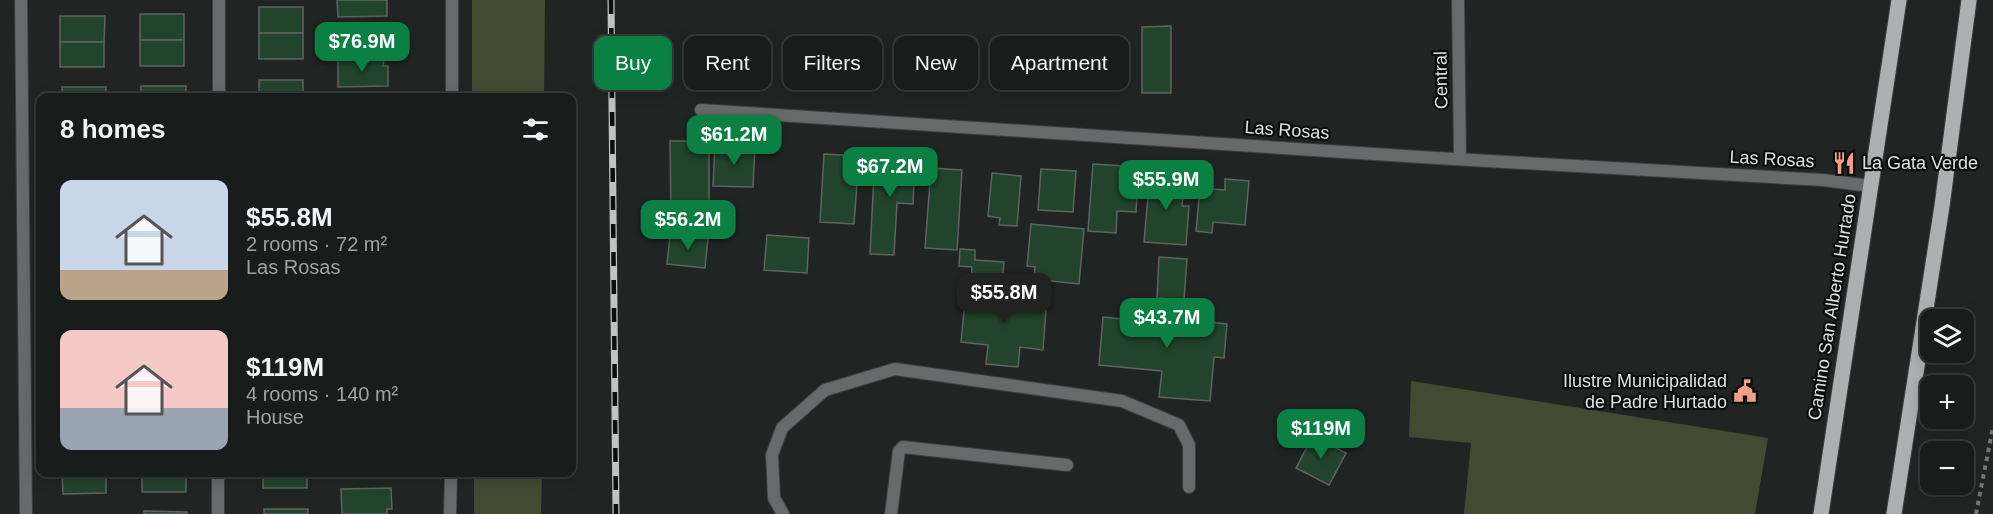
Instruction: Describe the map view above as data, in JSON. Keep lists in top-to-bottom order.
{
  "streets": {
    "main road": ["Camino San Alberto Hurtado"],
    "street": ["Central", "Las Rosas"]
  },
  "crossings": [
    ["Central", "Las Rosas"],
    ["Las Rosas", "Camino San Alberto Hurtado"]
  ],
  "places": {
    "restaurant": ["La Gata Verde"],
    "public building": ["Ilustre Municipalidad de Padre Hurtado"]
  },
  "page": {
    "price": [
      "$76.9M",
      "$61.2M",
      "$67.2M",
      "$55.9M",
      "$56.2M",
      "$55.8M",
      "$43.7M",
      "$119M"
    ],
    "chip": [
      "Buy",
      "Rent",
      "Filters",
      "New",
      "Apartment"
    ],
    "heading": "8 homes",
    "list": [
      {
        "name": "$55.8M",
        "note": "2 rooms · 72 m² · Las Rosas"
      },
      {
        "name": "$119M",
        "note": "4 rooms · 140 m² · House"
      }
    ],
    "map_buttons": ["+", "−"]
  }
}
